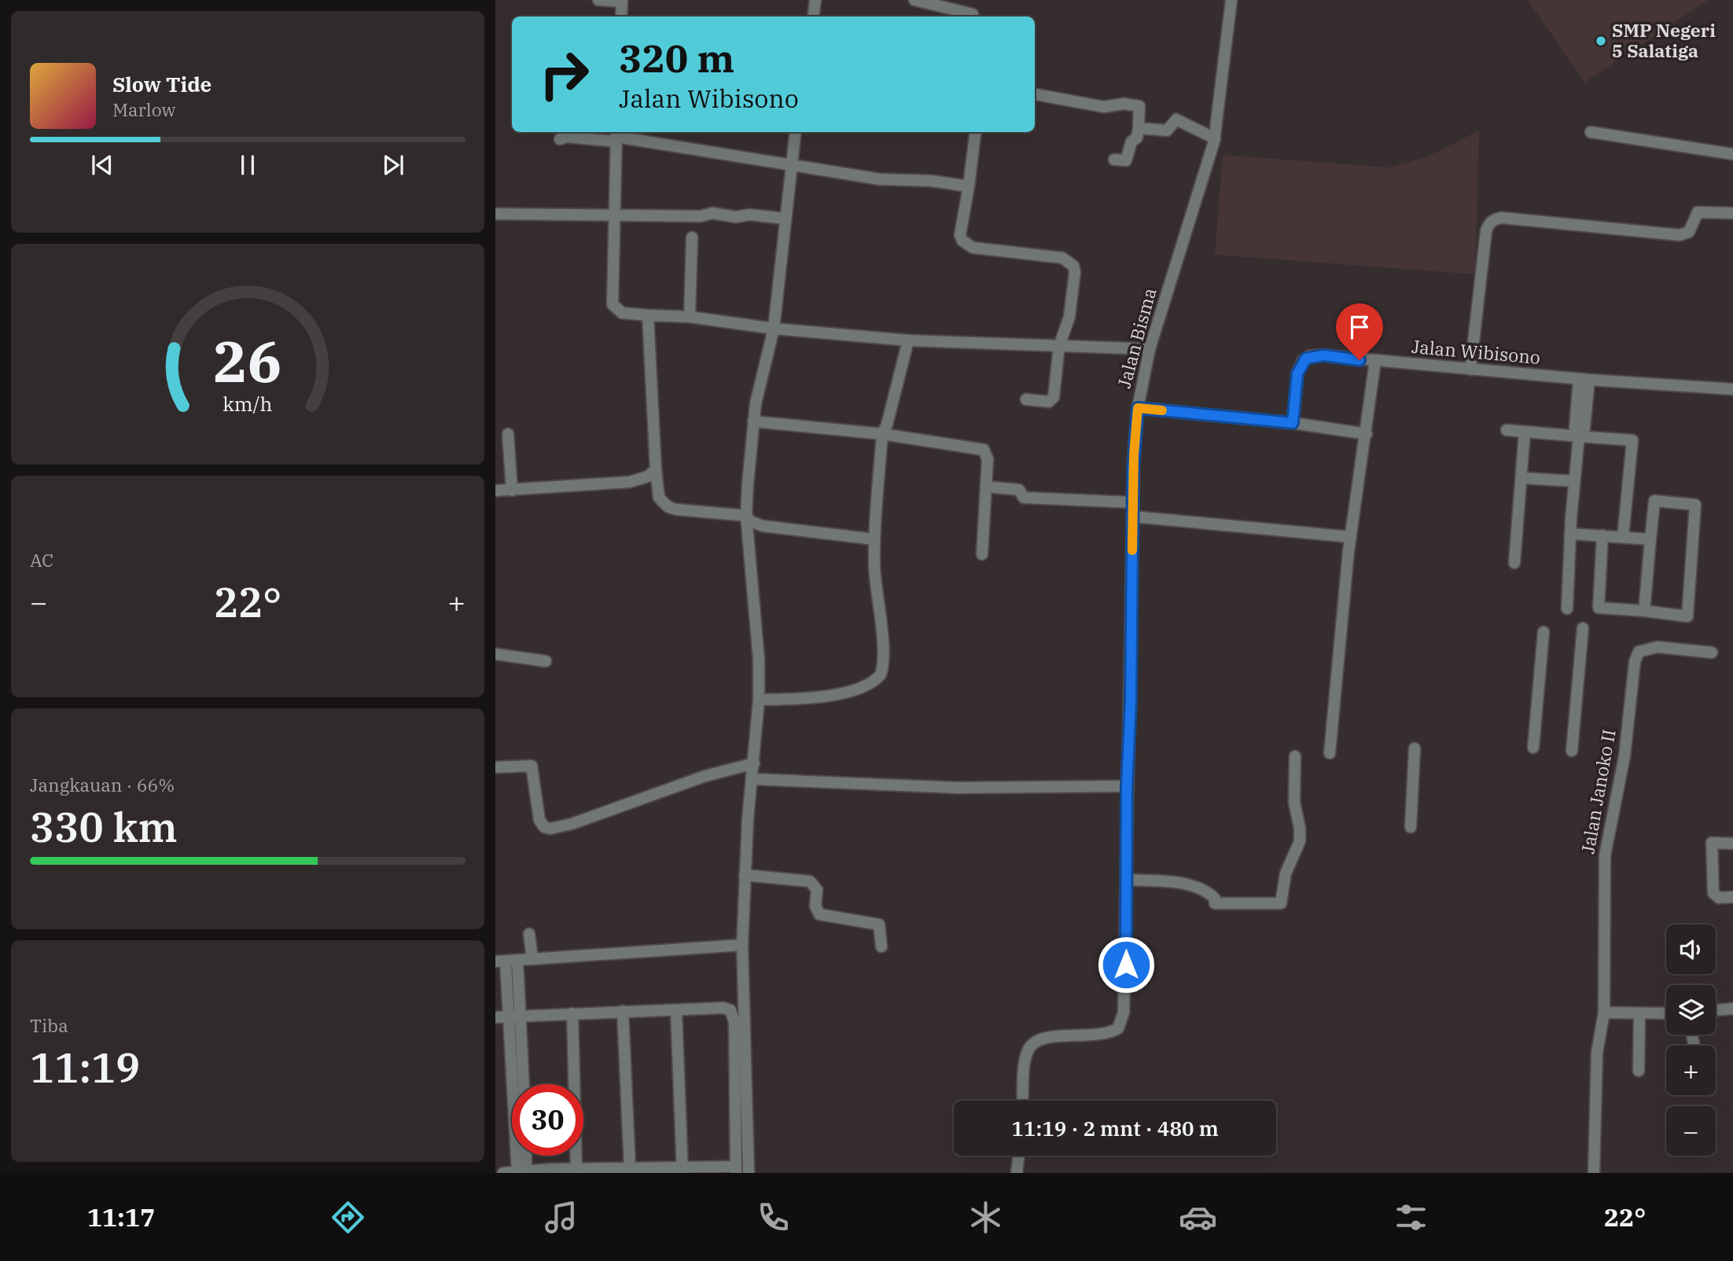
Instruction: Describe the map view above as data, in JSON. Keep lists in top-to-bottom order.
{
  "streets": {
    "street": ["Jalan Bisma", "Jalan Wibisono", "Jalan Janoko II"]
  },
  "places": ["SMP Negeri 5 Salatiga"],
  "page": {
    "turn": ["320 m", "Jalan Wibisono"],
    "song": ["Slow Tide", "Marlow"],
    "tile": [
      "AC",
      ["Jangkauan · 66%", "330 km"],
      ["Tiba", "11:19"]
    ],
    "heat": ["−", "22°", "+"],
    "map_buttons": ["+", "−"],
    "limit": "30",
    "trip": "11:19 · 2 mnt · 480 m",
    "tabs": ["11:17", "22°"],
    "gauge": ["26", "km/h"]
  }
}
